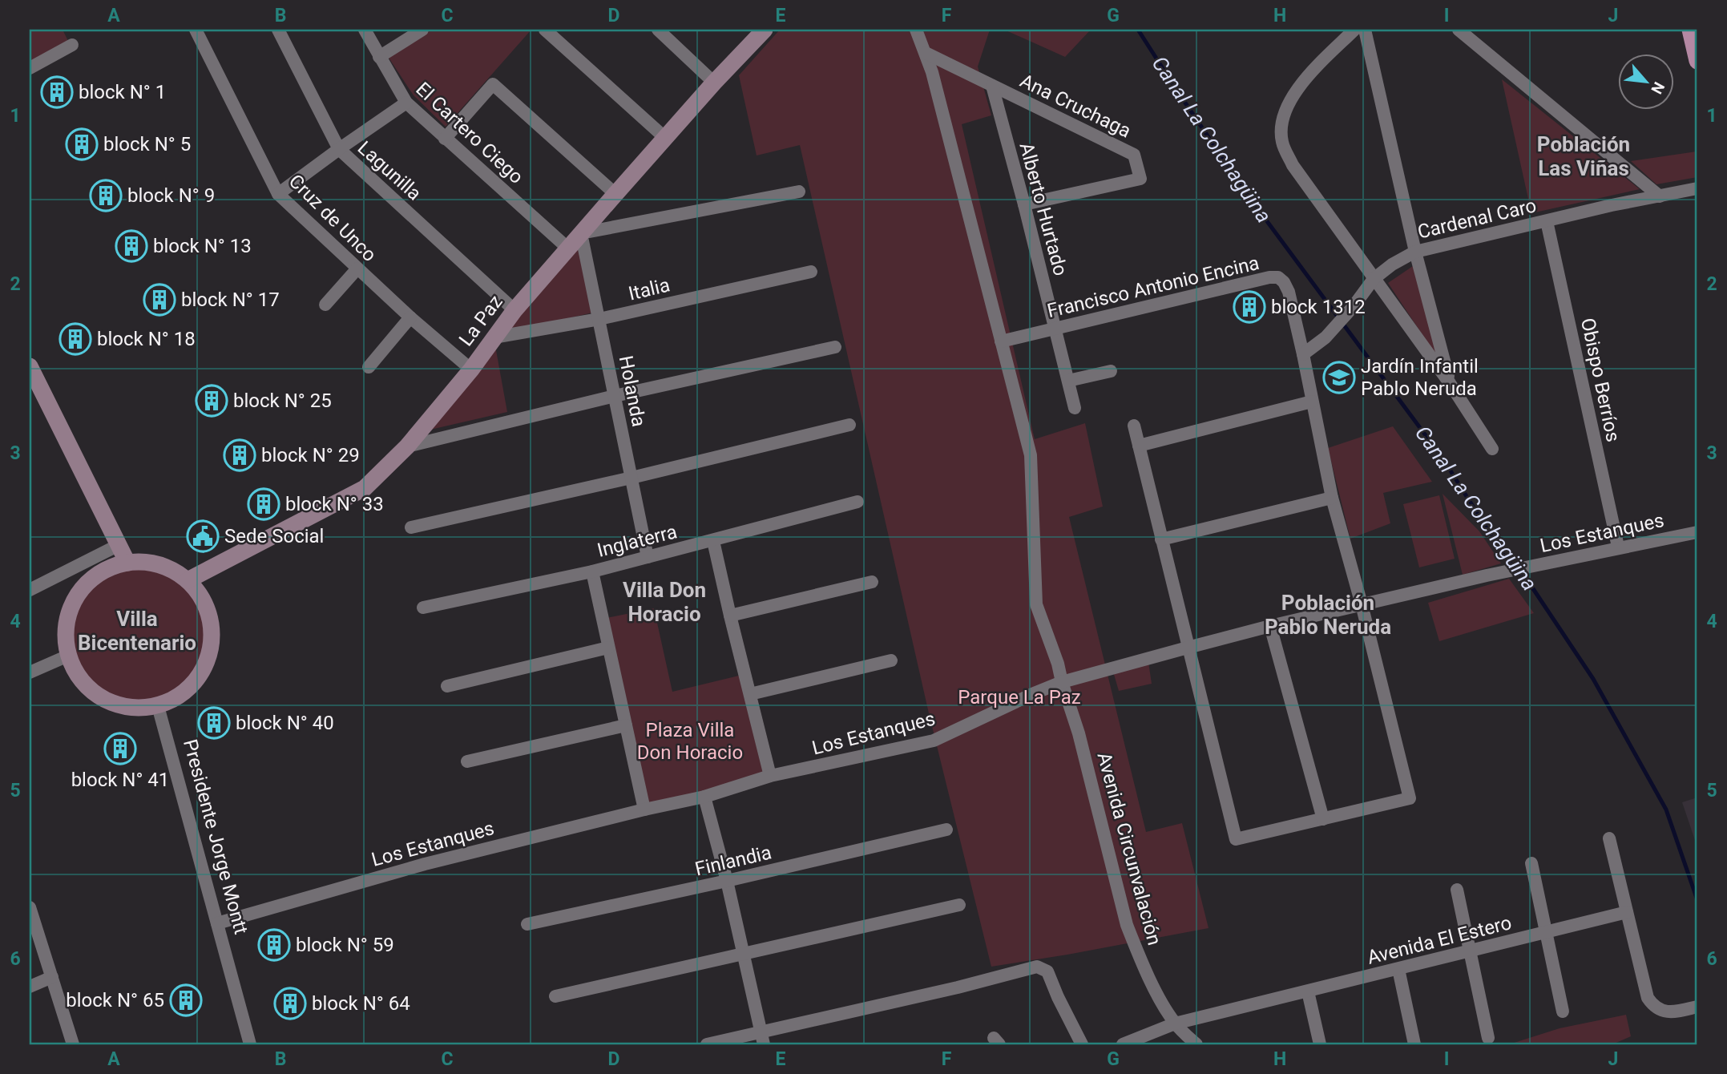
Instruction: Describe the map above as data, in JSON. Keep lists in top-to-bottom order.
{
  "streets": {
    "street": [
      "Ana Cruchaga",
      "El Cartero Ciego",
      "Lagunilla",
      "Alberto Hurtado",
      "Cruz de Unco",
      "Cardenal Caro",
      "Francisco Antonio Encina",
      "Italia",
      "La Paz",
      "Obispo Berríos",
      "Holanda",
      "Los Estanques",
      "Inglaterra",
      "Presidente Jorge Montt",
      "Avenida Circunvalación",
      "Finlandia",
      "Avenida El Estero"
    ]
  },
  "crossings": [
    ["Ana Cruchaga", "Alberto Hurtado"],
    ["El Cartero Ciego", "La Paz"],
    ["Lagunilla", "La Paz"],
    ["Alberto Hurtado", "Francisco Antonio Encina"],
    ["Cruz de Unco", "La Paz"],
    ["Cardenal Caro", "Francisco Antonio Encina"],
    ["Cardenal Caro", "Obispo Berríos"],
    ["Francisco Antonio Encina", "Los Estanques"],
    ["Francisco Antonio Encina", "Avenida Circunvalación"],
    ["Italia", "La Paz"],
    ["Italia", "Holanda"],
    ["La Paz", "Holanda"],
    ["La Paz", "Presidente Jorge Montt"],
    ["Obispo Berríos", "Los Estanques"],
    ["Holanda", "Inglaterra"],
    ["Los Estanques", "Presidente Jorge Montt"],
    ["Los Estanques", "Avenida Circunvalación"],
    ["Avenida Circunvalación", "Avenida El Estero"]
  ],
  "districts": [
    "Población Las Viñas",
    "Villa Don Horacio",
    "Población Pablo Neruda",
    "Villa Bicentenario"
  ],
  "water": ["Canal La Colchagüina"],
  "parks": ["Parque La Paz", "Plaza Villa Don Horacio"],
  "places": {
    "building": [
      "block N° 1",
      "block N° 5",
      "block N° 9",
      "block N° 13",
      "block N° 17",
      "block 1312",
      "block N° 18",
      "block N° 25",
      "block N° 29",
      "block N° 33",
      "block N° 40",
      "block N° 41",
      "block N° 59",
      "block N° 65",
      "block N° 64"
    ],
    "school or university": ["Jardín Infantil Pablo Neruda"],
    "public building": ["Sede Social"]
  },
  "north": "bottom right",
  "grid": {
    "columns": [
      "A",
      "B",
      "C",
      "D",
      "E",
      "F",
      "G",
      "H",
      "I",
      "J"
    ],
    "rows": [
      "1",
      "2",
      "3",
      "4",
      "5",
      "6"
    ]
  }
}
